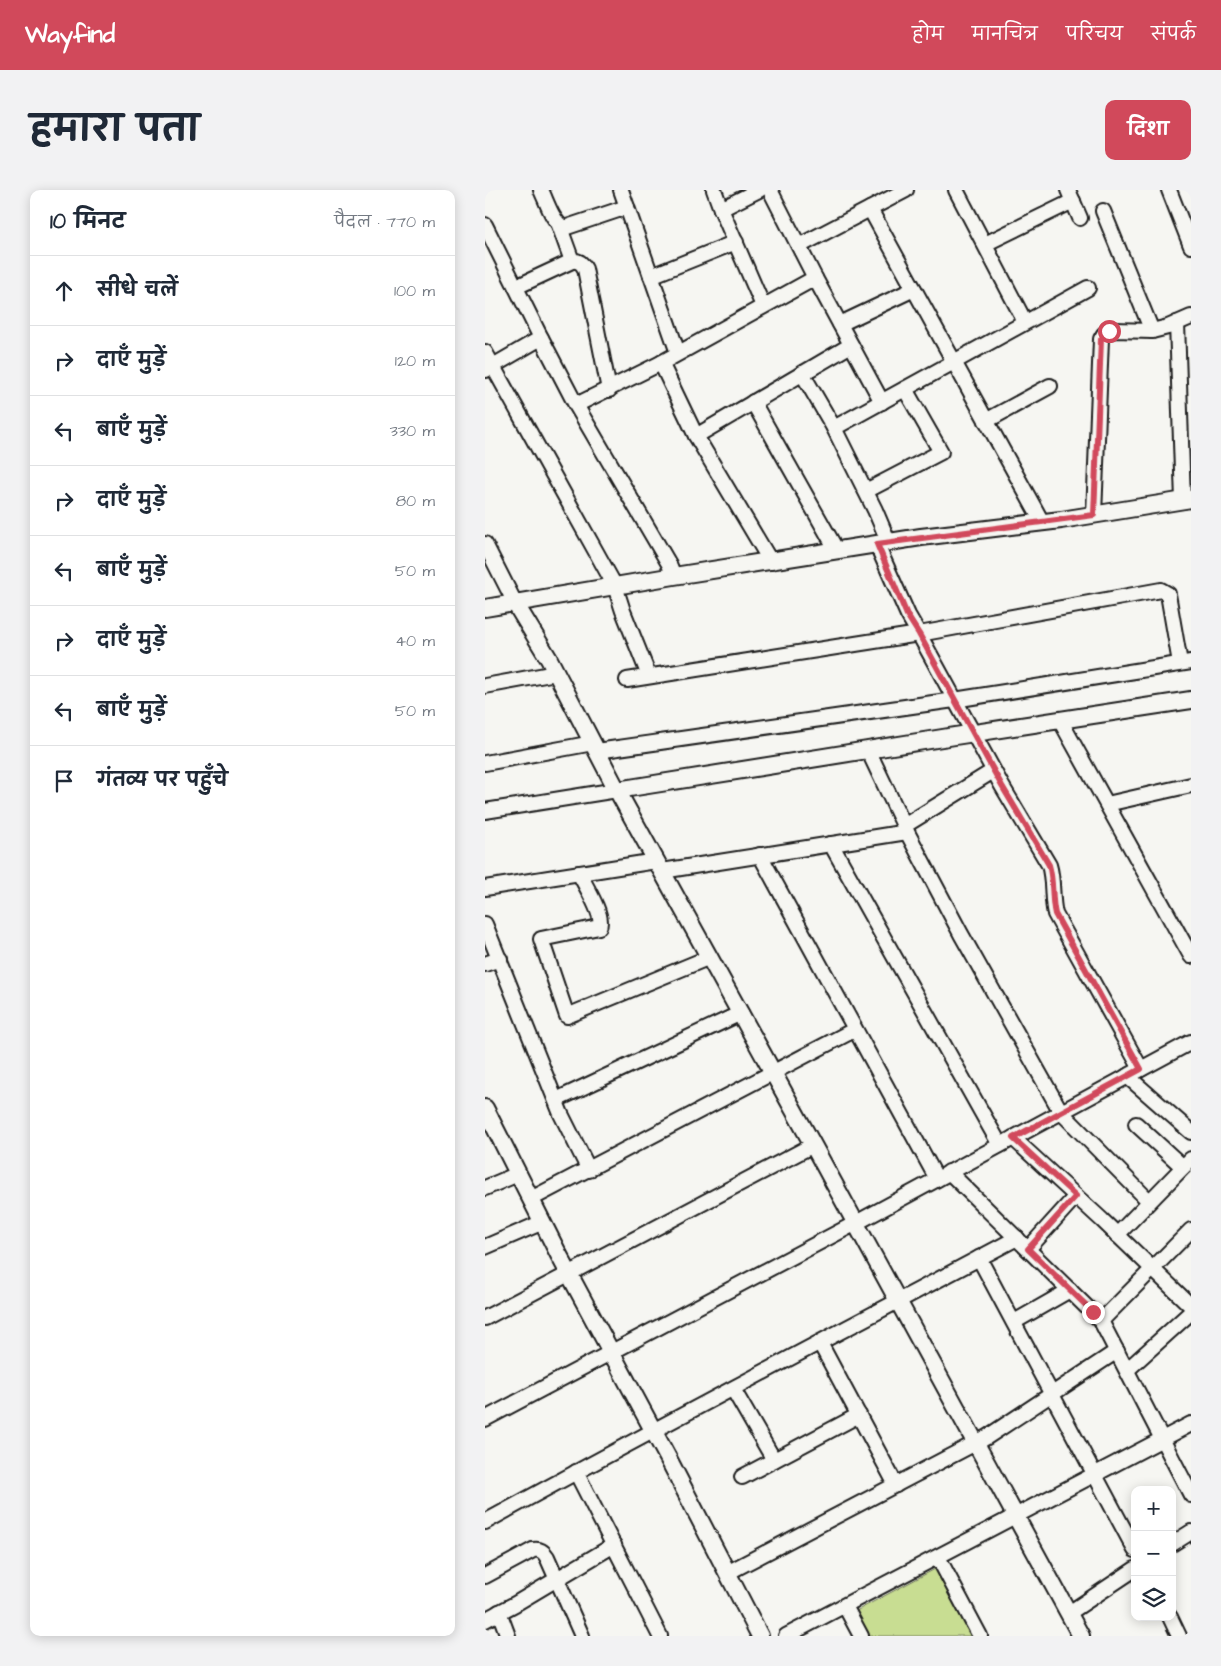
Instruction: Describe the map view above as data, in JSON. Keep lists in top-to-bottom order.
{
  "page": {
    "header": "Wayfind",
    "nav": [
      "होम",
      "मानचित्र",
      "परिचय",
      "संपर्क"
    ],
    "title": "हमारा पता",
    "buttons": "दिशा",
    "heading": ["10 मिनट", "पैदल · 770 m"],
    "list": [
      ["सीधे चलें", "100 m"],
      ["दाएँ मुड़ें", "120 m"],
      ["बाएँ मुड़ें", "330 m"],
      ["दाएँ मुड़ें", "80 m"],
      ["बाएँ मुड़ें", "50 m"],
      ["दाएँ मुड़ें", "40 m"],
      ["बाएँ मुड़ें", "50 m"],
      "गंतव्य पर पहुँचे"
    ],
    "map_buttons": ["+", "−"]
  }
}
